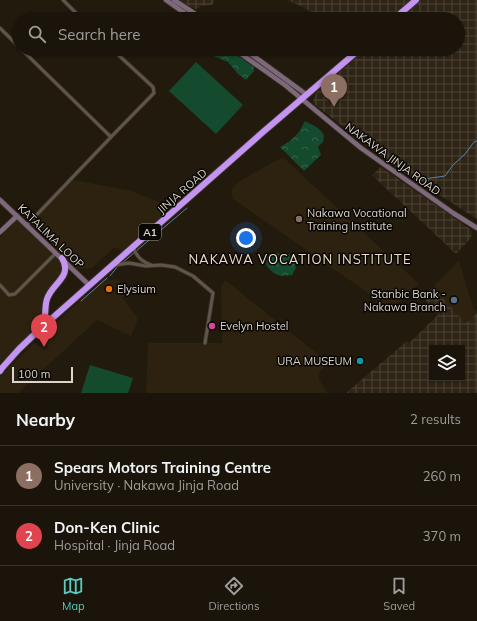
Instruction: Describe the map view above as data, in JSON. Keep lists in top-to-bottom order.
{
  "streets": {
    "highway": ["JINJA ROAD", "A1"],
    "street": ["NAKAWA JINJA ROAD", "KATALIMA LOOP"]
  },
  "crossings": [
    ["NAKAWA JINJA ROAD", "JINJA ROAD"],
    ["JINJA ROAD", "KATALIMA LOOP"]
  ],
  "districts": ["NAKAWA VOCATION INSTITUTE"],
  "places": [
    "Nakawa Vocational Training Institute",
    "Elysium",
    "Stanbic Bank - Nakawa Branch",
    "Evelyn Hostel",
    "URA MUSEUM"
  ],
  "scale_bar": "100 m",
  "page": {
    "search": "Search here",
    "pins": ["1", "2"],
    "scale": "100 m",
    "heading": ["Nearby", "2 results"],
    "list": [
      {
        "mark": "1",
        "name": "Spears Motors Training Centre",
        "note": "University · Nakawa Jinja Road",
        "value": "260 m"
      },
      {
        "mark": "2",
        "name": "Don-Ken Clinic",
        "note": "Hospital · Jinja Road",
        "value": "370 m"
      }
    ],
    "nav": ["Map", "Directions", "Saved"]
  }
}
